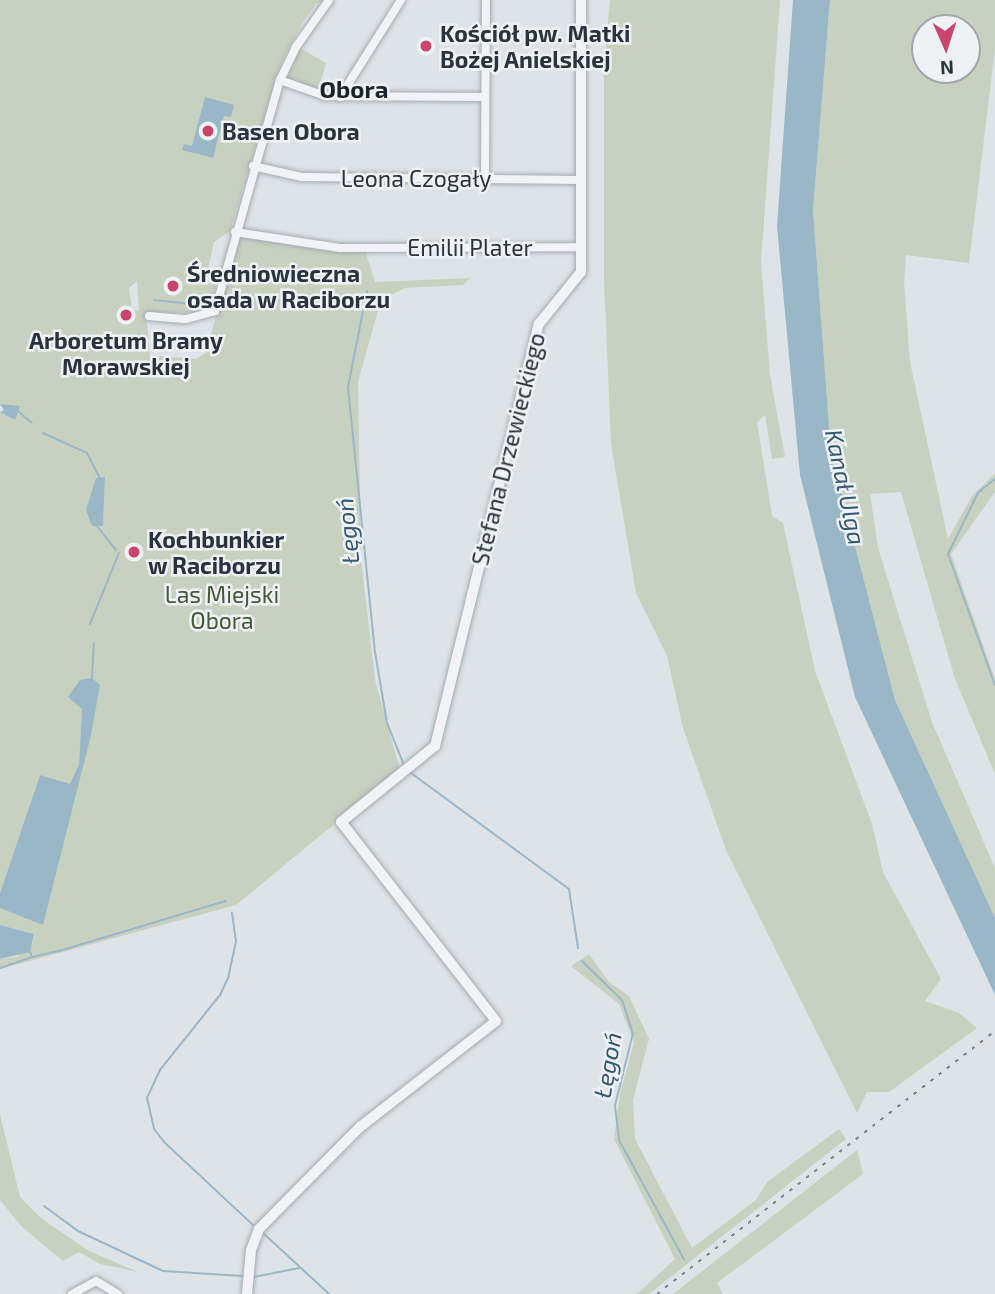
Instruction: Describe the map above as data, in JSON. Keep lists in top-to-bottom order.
{
  "streets": {
    "street": ["Leona Czogały", "Emilii Plater", "Stefana Drzewieckiego"]
  },
  "crossings": [
    ["Leona Czogały", "Stefana Drzewieckiego"],
    ["Emilii Plater", "Stefana Drzewieckiego"]
  ],
  "districts": ["Obora"],
  "water": ["Kanał Ulga", "Łęgoń"],
  "parks": ["Las Miejski Obora"],
  "places": [
    "Kościół pw. Matki Bożej Anielskiej",
    "Basen Obora",
    "Średniowieczna osada w Raciborzu",
    "Arboretum Bramy Morawskiej",
    "Kochbunkier w Raciborzu"
  ],
  "north": "bottom"
}
